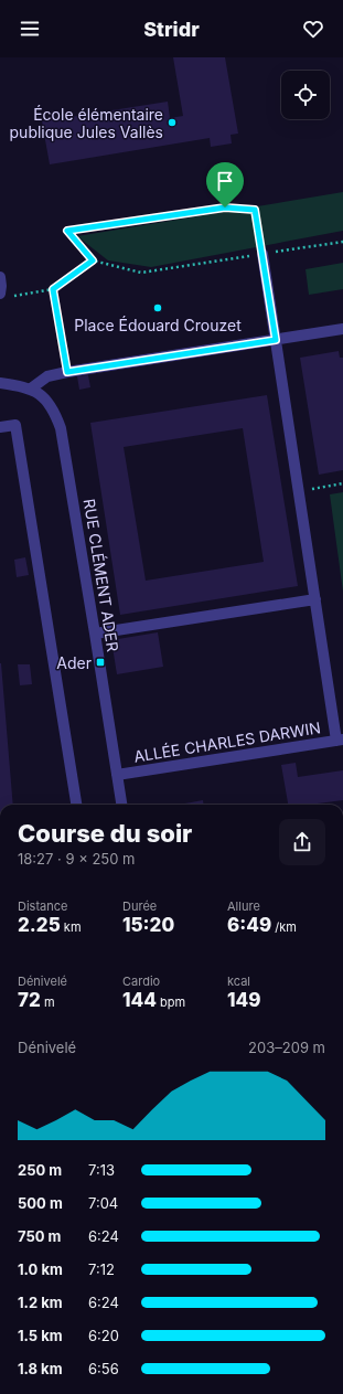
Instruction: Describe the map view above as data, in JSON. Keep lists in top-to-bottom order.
{
  "streets": {
    "street": ["RUE CLÉMENT ADER", "ALLÉE CHARLES DARWIN"]
  },
  "crossings": [
    ["RUE CLÉMENT ADER", "ALLÉE CHARLES DARWIN"]
  ],
  "places": {
    "other": ["École élémentaire publique Jules Vallès", "Place Édouard Crouzet"],
    "transit": ["Ader"]
  },
  "page": {
    "header": "Stridr",
    "heading": ["Course du soir", "18:27 · 9 × 250 m"],
    "stats": [
      ["Distance", "2.25 km"],
      ["Durée", "15:20"],
      ["Allure", "6:49 /km"],
      ["Dénivelé", "72 m"],
      ["Cardio", "144 bpm"],
      ["kcal", "149"]
    ],
    "chart": ["Dénivelé", "203–209 m"],
    "list": [
      {
        "name": "250 m",
        "note": "7:13"
      },
      {
        "name": "500 m",
        "note": "7:04"
      },
      {
        "name": "750 m",
        "note": "6:24"
      },
      {
        "name": "1.0 km",
        "note": "7:12"
      },
      {
        "name": "1.2 km",
        "note": "6:24"
      },
      {
        "name": "1.5 km",
        "note": "6:20"
      },
      {
        "name": "1.8 km",
        "note": "6:56"
      }
    ]
  }
}
